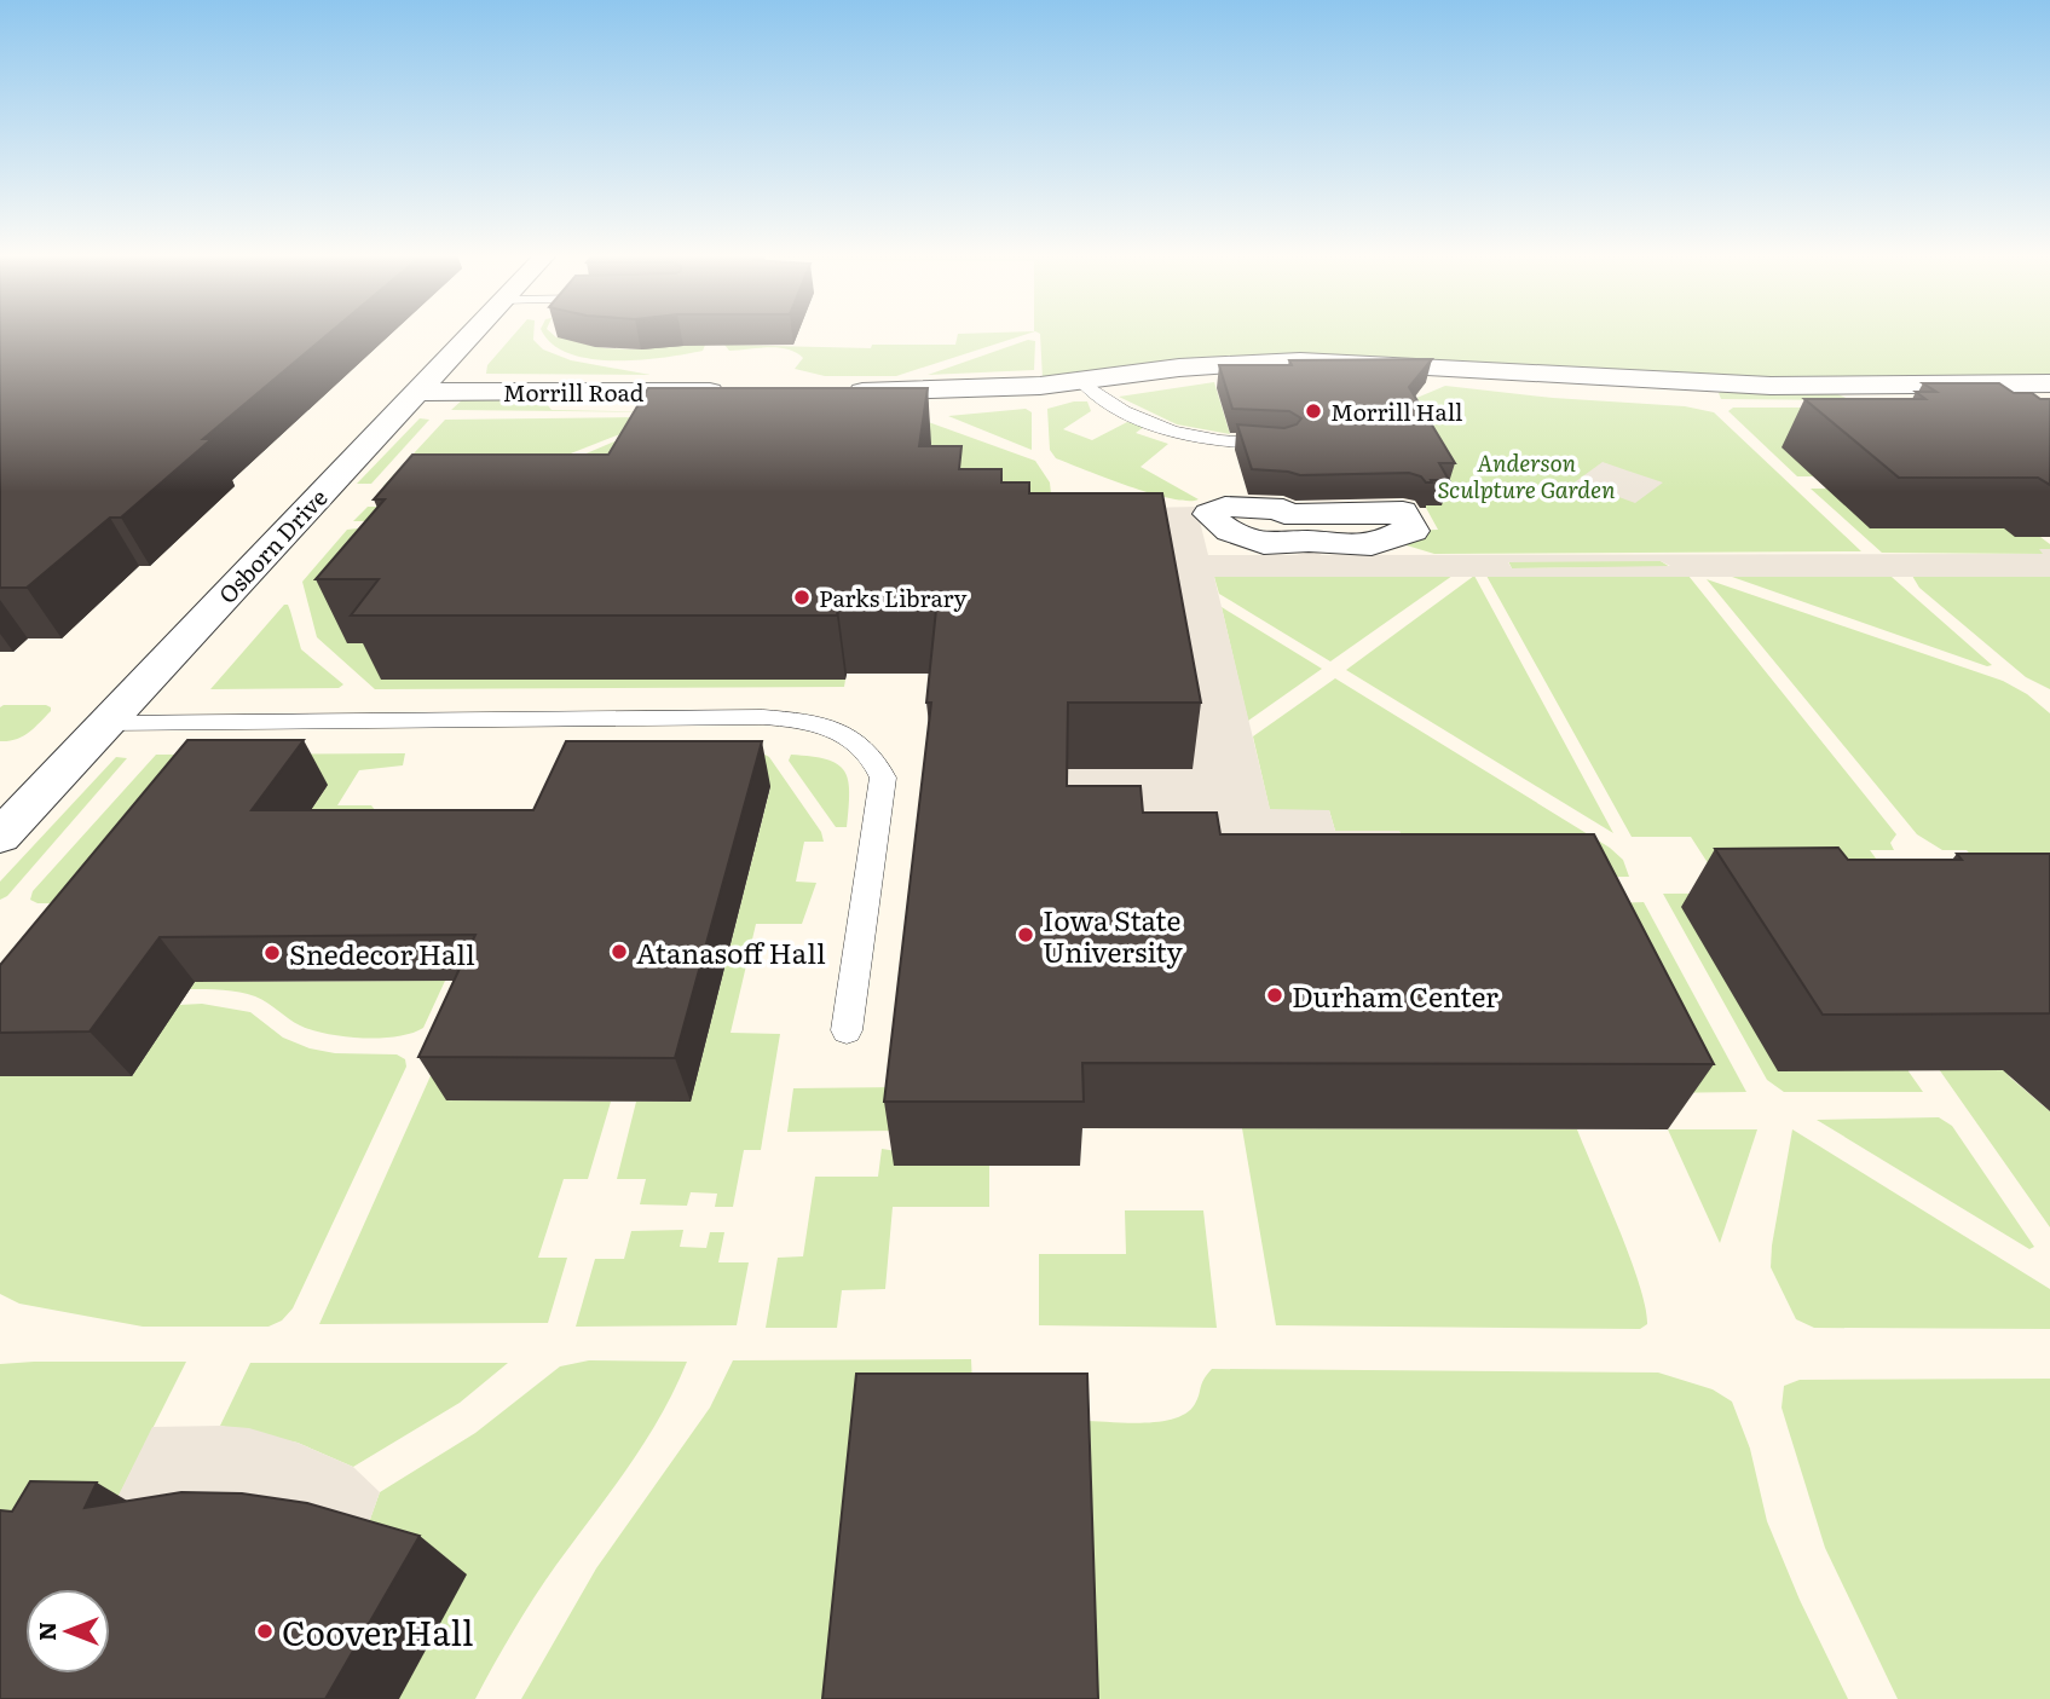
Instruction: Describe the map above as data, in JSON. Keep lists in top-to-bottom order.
{
  "streets": {
    "street": ["Morrill Road", "Osborn Drive"]
  },
  "crossings": [
    ["Morrill Road", "Osborn Drive"]
  ],
  "parks": ["Anderson Sculpture Garden"],
  "places": [
    "Morrill Hall",
    "Parks Library",
    "Iowa State University",
    "Atanasoff Hall",
    "Snedecor Hall",
    "Durham Center",
    "Coover Hall"
  ],
  "north": "left"
}
